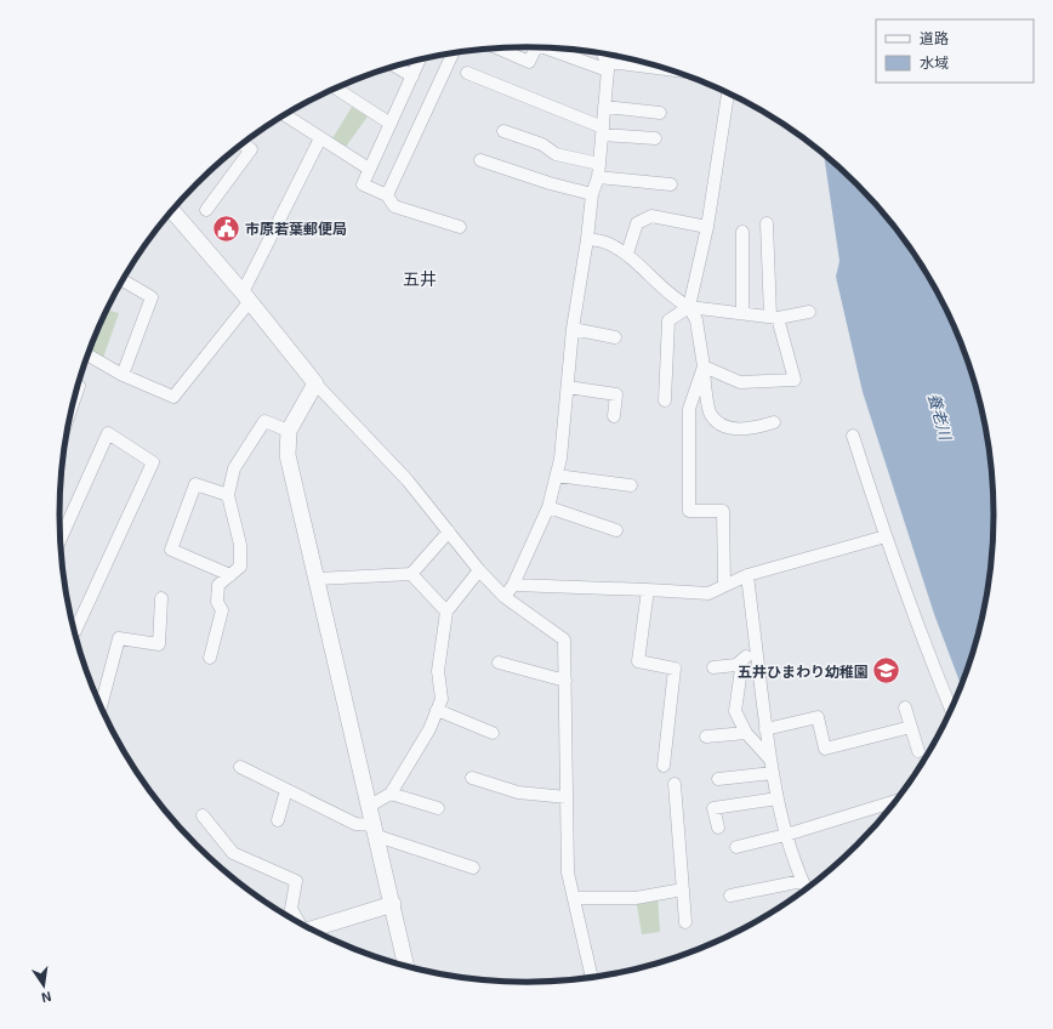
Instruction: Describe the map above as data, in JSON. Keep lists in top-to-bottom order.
{
  "districts": ["五井"],
  "water": ["養老川"],
  "places": {
    "public building": ["市原若葉郵便局"],
    "school or university": ["五井ひまわり幼稚園"]
  },
  "legend": ["道路", "水域"],
  "north": "bottom"
}
